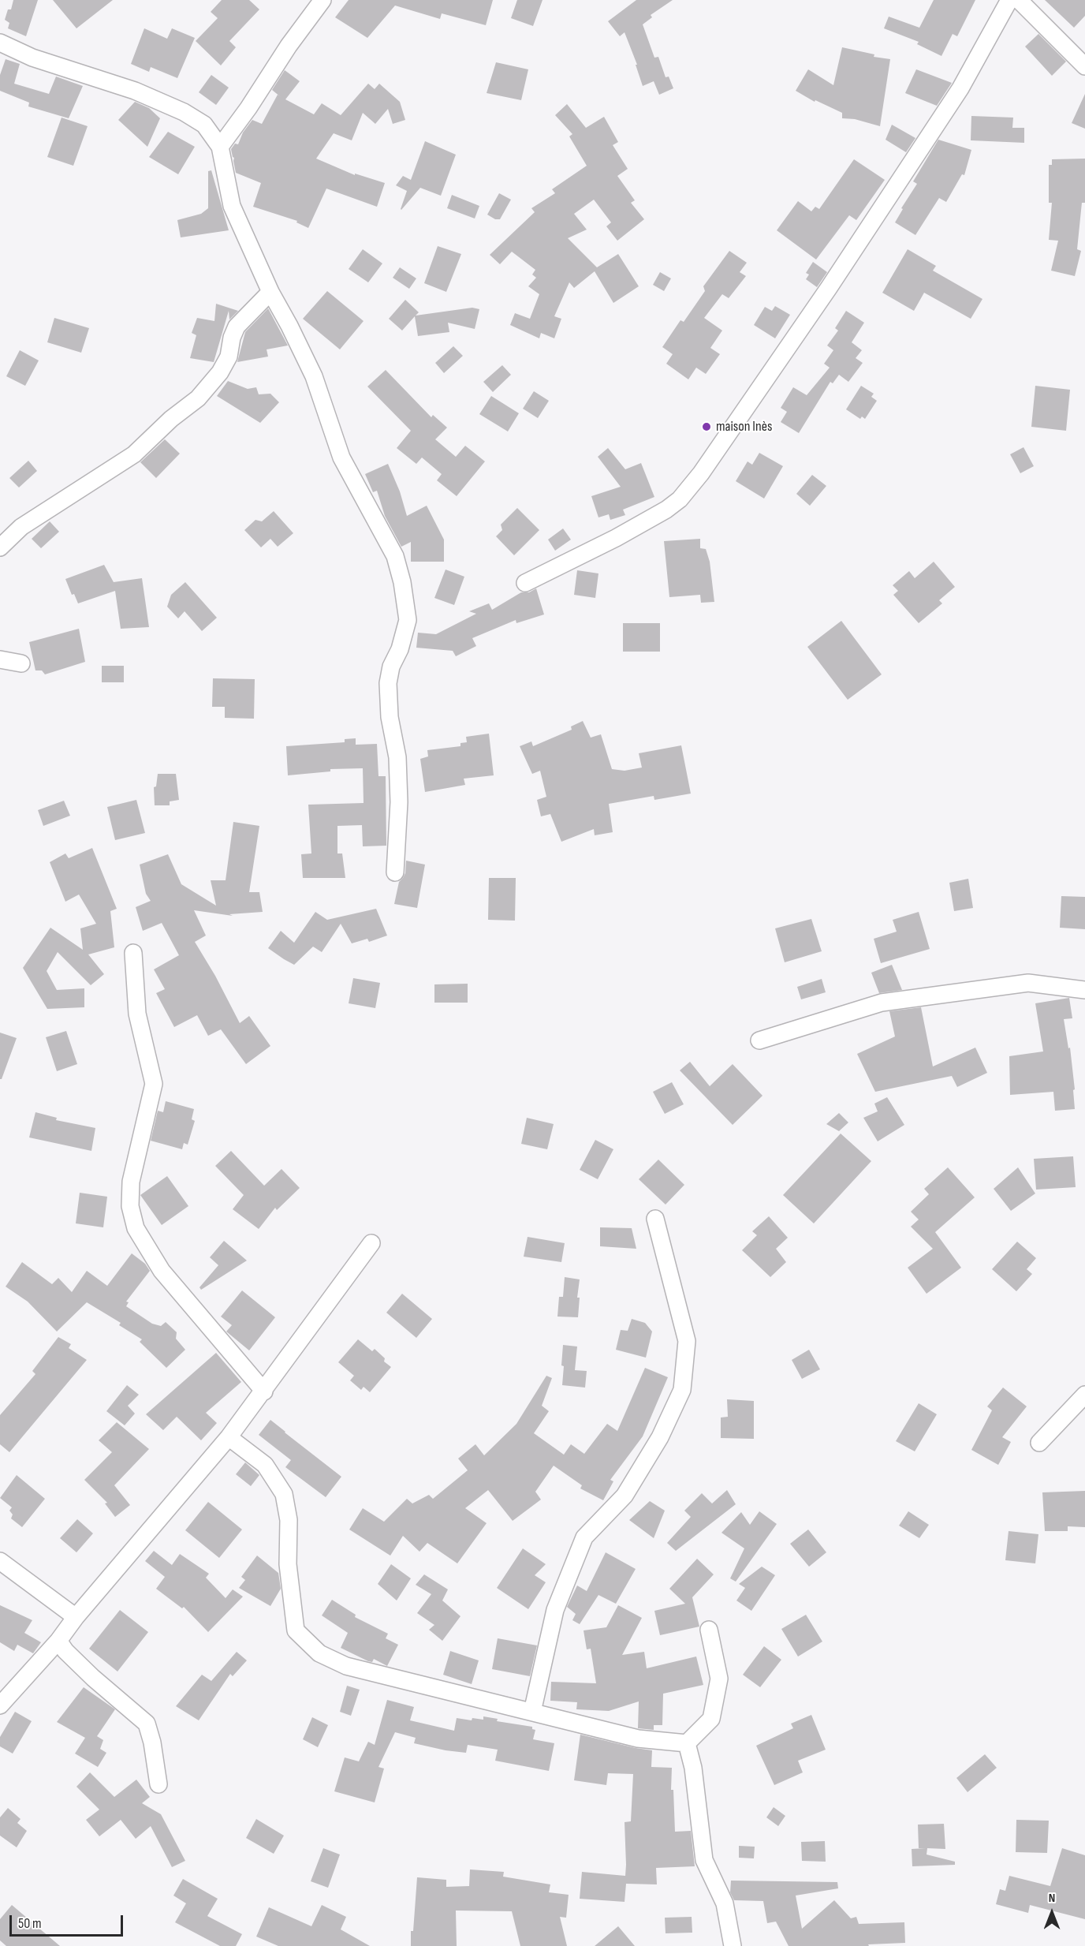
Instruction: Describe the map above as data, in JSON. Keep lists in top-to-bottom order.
{
  "places": ["maison Inès"],
  "scale_bar": "50 m",
  "north": "top"
}
